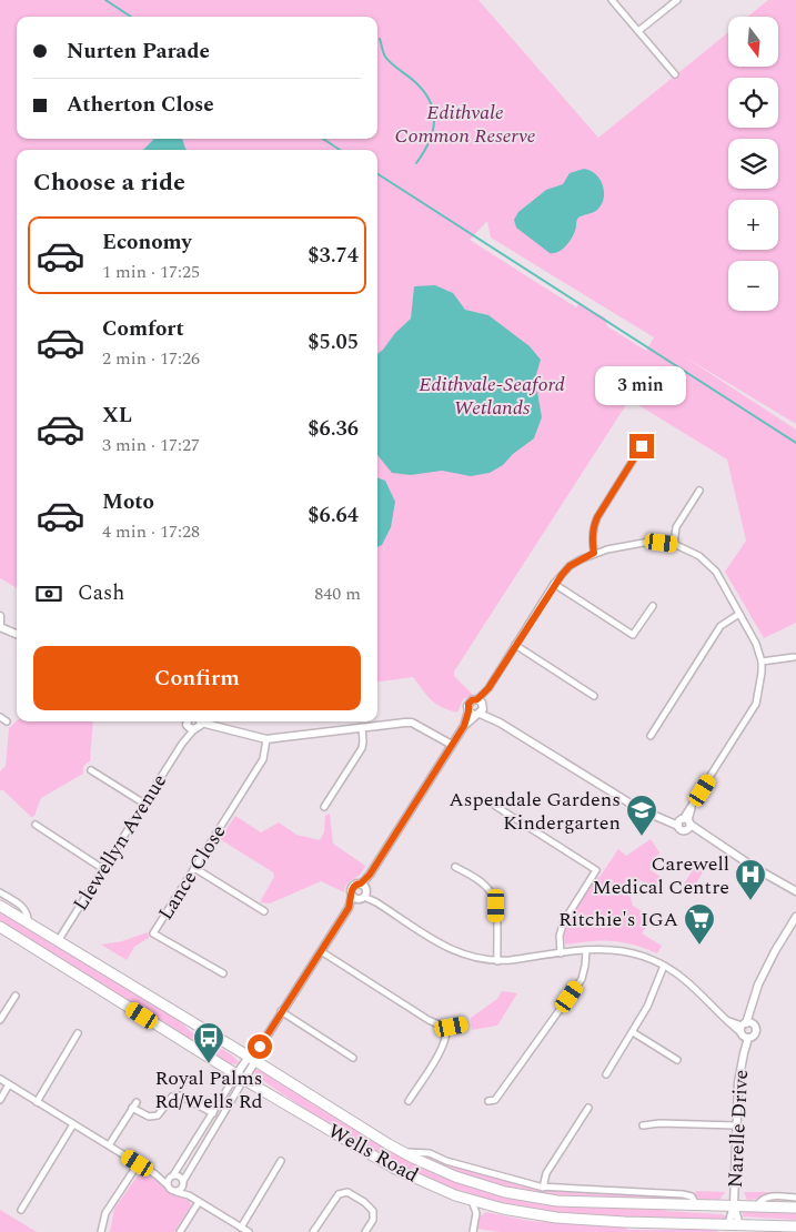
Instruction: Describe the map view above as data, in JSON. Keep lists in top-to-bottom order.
{
  "streets": {
    "main road": ["Wells Road"],
    "street": ["Llewellyn Avenue", "Lance Close", "Narelle Drive"]
  },
  "crossings": [
    ["Llewellyn Avenue", "Wells Road"],
    ["Narelle Drive", "Wells Road"]
  ],
  "parks": ["Edithvale Common Reserve", "Edithvale-Seaford Wetlands"],
  "places": {
    "school or university": ["Aspendale Gardens Kindergarten"],
    "hospital": ["Carewell Medical Centre"],
    "supermarket": ["Ritchie's IGA"],
    "bus stop": ["Royal Palms Rd/Wells Rd"]
  },
  "north": "bottom",
  "page": {
    "map_buttons": ["+", "−"],
    "banner": ["Nurten Parade", "Atherton Close"],
    "heading": "Choose a ride",
    "list": [
      {
        "name": "Economy",
        "note": "1 min · 17:25",
        "value": "$3.74"
      },
      {
        "name": "Comfort",
        "note": "2 min · 17:26",
        "value": "$5.05"
      },
      {
        "name": "XL",
        "note": "3 min · 17:27",
        "value": "$6.36"
      },
      {
        "name": "Moto",
        "note": "4 min · 17:28",
        "value": "$6.64"
      }
    ],
    "bubble": "3 min",
    "pay": ["Cash", "840 m"],
    "buttons": "Confirm"
  }
}
